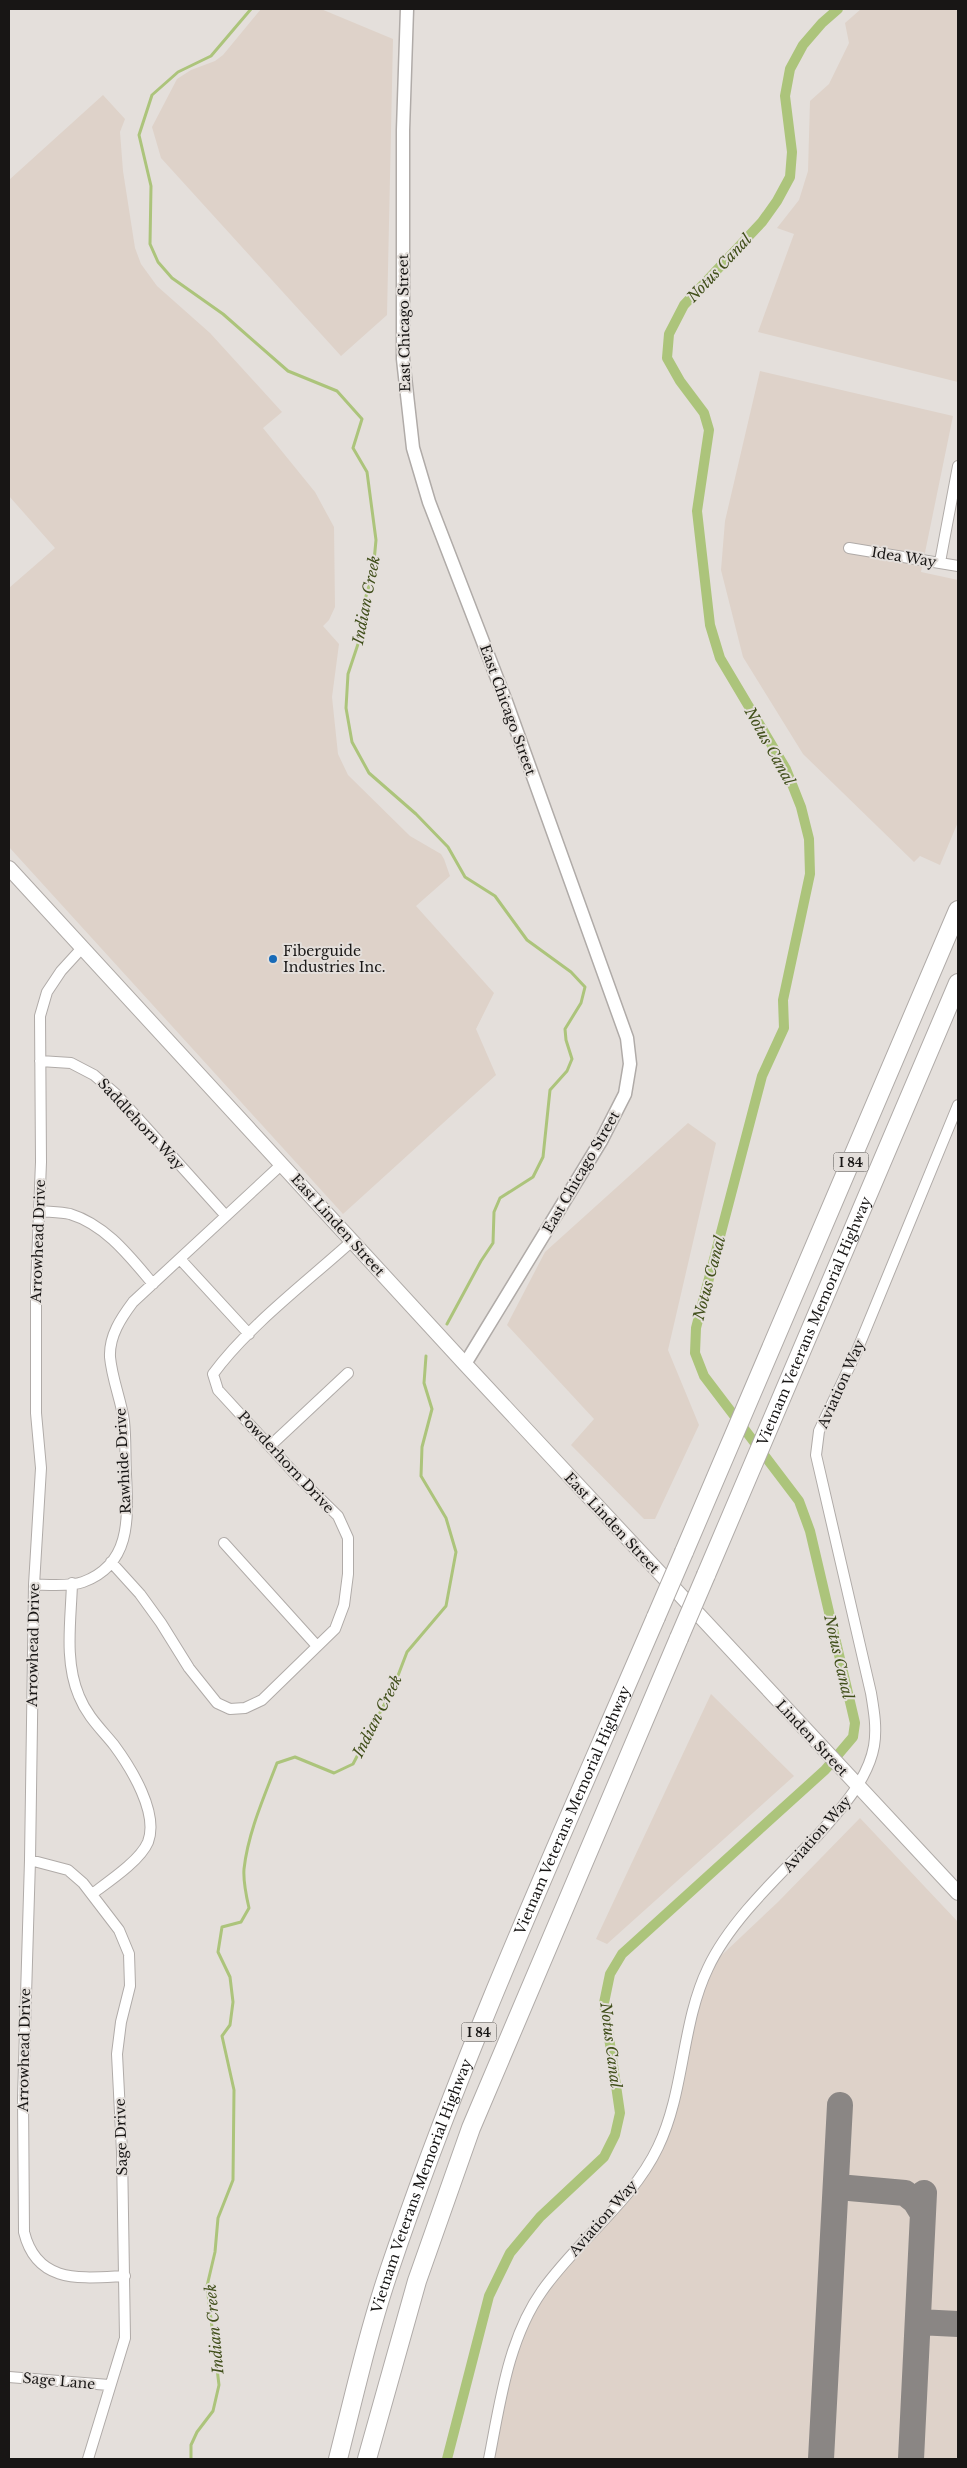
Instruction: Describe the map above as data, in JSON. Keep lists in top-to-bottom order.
{
  "streets": {
    "highway": ["I 84", "Vietnam Veterans Memorial Highway"],
    "main road": ["East Linden Street", "Linden Street"],
    "street": [
      "East Chicago Street",
      "Idea Way",
      "Saddlehorn Way",
      "Arrowhead Drive",
      "Aviation Way",
      "Rawhide Drive",
      "Powderhorn Drive",
      "Sage Drive",
      "Sage Lane"
    ]
  },
  "crossings": [
    ["East Chicago Street", "East Linden Street"],
    ["Saddlehorn Way", "Arrowhead Drive"],
    ["Saddlehorn Way", "Rawhide Drive"],
    ["East Linden Street", "Arrowhead Drive"],
    ["East Linden Street", "Rawhide Drive"],
    ["East Linden Street", "Powderhorn Drive"],
    ["East Linden Street", "Linden Street"],
    ["Arrowhead Drive", "Rawhide Drive"],
    ["Arrowhead Drive", "Sage Drive"],
    ["Aviation Way", "Linden Street"],
    ["Rawhide Drive", "Powderhorn Drive"],
    ["Sage Drive", "Sage Lane"]
  ],
  "water": ["Notus Canal", "Indian Creek"],
  "places": ["Fiberguide Industries Inc."]
}
